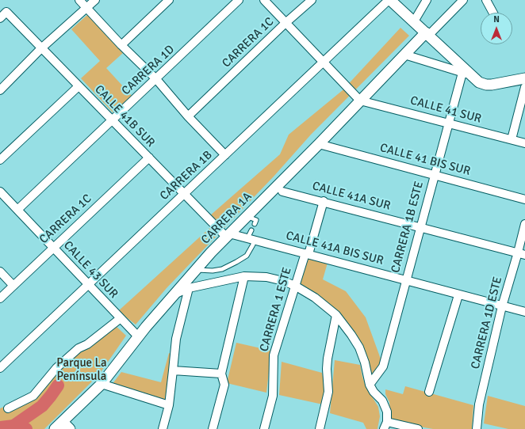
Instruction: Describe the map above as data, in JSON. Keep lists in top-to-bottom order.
{
  "streets": {
    "main road": ["CARRERA 1A"],
    "street": [
      "CARRERA 1C",
      "CARRERA 1D",
      "CALLE 41 SUR",
      "CALLE 41B SUR",
      "CALLE 41 BIS SUR",
      "CARRERA 1B",
      "CALLE 41A SUR",
      "CARRERA 1B ESTE",
      "CALLE 41A BIS SUR",
      "CALLE 43 SUR",
      "CARRERA 1 ESTE",
      "CARRERA 1D ESTE"
    ]
  },
  "crossings": [
    ["CARRERA 1C", "CALLE 41B SUR"],
    ["CARRERA 1C", "CALLE 43 SUR"],
    ["CARRERA 1D", "CALLE 41B SUR"],
    ["CARRERA 1D", "CALLE 43 SUR"],
    ["CALLE 41 SUR", "CARRERA 1A"],
    ["CALLE 41 SUR", "CARRERA 1B ESTE"],
    ["CALLE 41B SUR", "CARRERA 1B"],
    ["CALLE 41B SUR", "CARRERA 1A"],
    ["CALLE 41B SUR", "CALLE 41A BIS SUR"],
    ["CALLE 41 BIS SUR", "CARRERA 1A"],
    ["CALLE 41 BIS SUR", "CARRERA 1B ESTE"],
    ["CARRERA 1B", "CALLE 43 SUR"],
    ["CALLE 41A SUR", "CARRERA 1B ESTE"],
    ["CALLE 41A SUR", "CARRERA 1 ESTE"],
    ["CALLE 41A SUR", "CARRERA 1D ESTE"],
    ["CARRERA 1A", "CALLE 41A BIS SUR"],
    ["CARRERA 1A", "CALLE 43 SUR"],
    ["CARRERA 1B ESTE", "CALLE 41A BIS SUR"],
    ["CALLE 41A BIS SUR", "CARRERA 1 ESTE"],
    ["CALLE 41A BIS SUR", "CARRERA 1D ESTE"]
  ],
  "parks": ["Parque La Península"],
  "north": "top"
}
